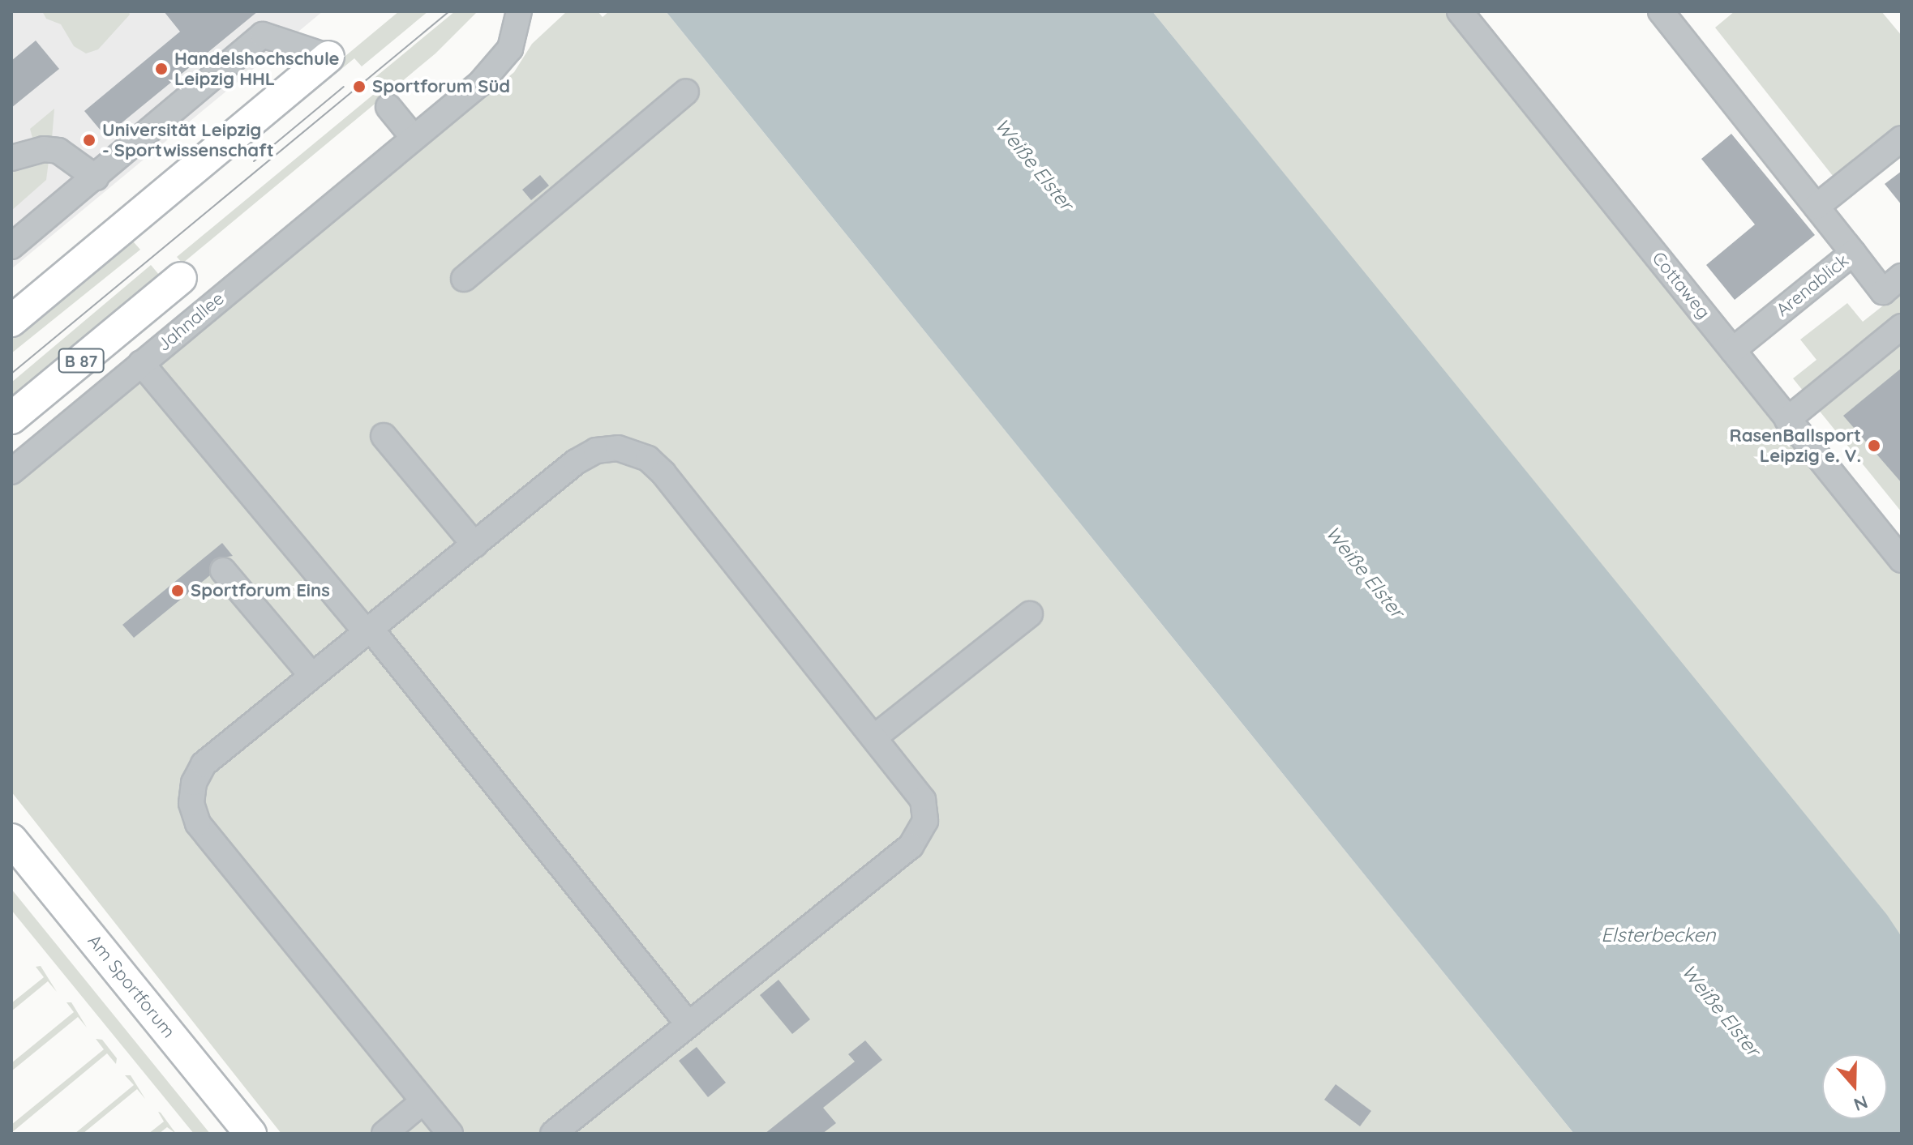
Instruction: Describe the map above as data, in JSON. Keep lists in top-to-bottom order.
{
  "streets": {
    "main road": ["B 87", "Am Sportforum"],
    "street": ["Cottaweg", "Arenablick", "Jahnallee"]
  },
  "crossings": [
    ["Cottaweg", "Arenablick"]
  ],
  "water": ["Weiße Elster", "Elsterbecken"],
  "places": [
    "Handelshochschule Leipzig HHL",
    "Sportforum Süd",
    "Universität Leipzig - Sportwissenschaft",
    "RasenBallsport Leipzig e. V.",
    "Sportforum Eins"
  ],
  "north": "bottom"
}
